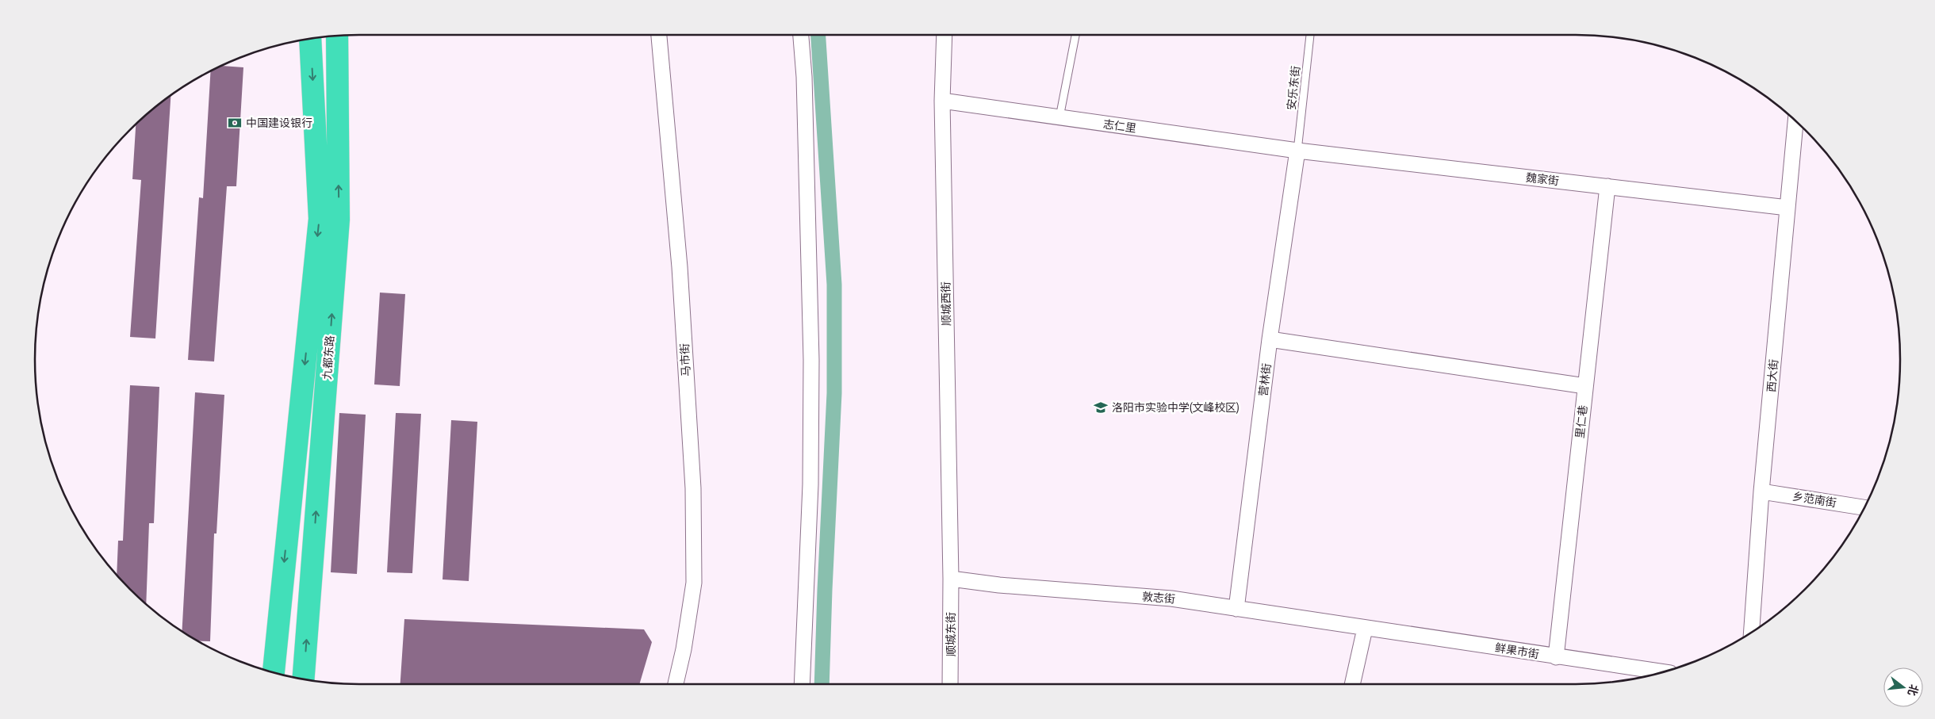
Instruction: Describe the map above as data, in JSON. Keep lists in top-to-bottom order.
{
  "streets": {
    "highway": ["九都东路"],
    "street": [
      "志仁里",
      "魏家街",
      "顺城西街",
      "马市街",
      "西大街",
      "营林街",
      "里仁巷",
      "乡范南街",
      "敦志街",
      "顺城东街",
      "鲜果市街"
    ],
    "lane": ["安乐东街"]
  },
  "crossings": [
    ["安乐东街", "志仁里"],
    ["安乐东街", "魏家街"],
    ["安乐东街", "营林街"],
    ["志仁里", "魏家街"],
    ["志仁里", "顺城西街"],
    ["志仁里", "营林街"],
    ["魏家街", "西大街"],
    ["魏家街", "营林街"],
    ["魏家街", "里仁巷"],
    ["顺城西街", "敦志街"],
    ["顺城西街", "顺城东街"],
    ["西大街", "乡范南街"],
    ["营林街", "敦志街"],
    ["里仁巷", "鲜果市街"],
    ["敦志街", "顺城东街"],
    ["敦志街", "鲜果市街"]
  ],
  "places": {
    "bank": ["中国建设银行"],
    "school or university": ["洛阳市实验中学(文峰校区)"]
  },
  "north": "right"
}
